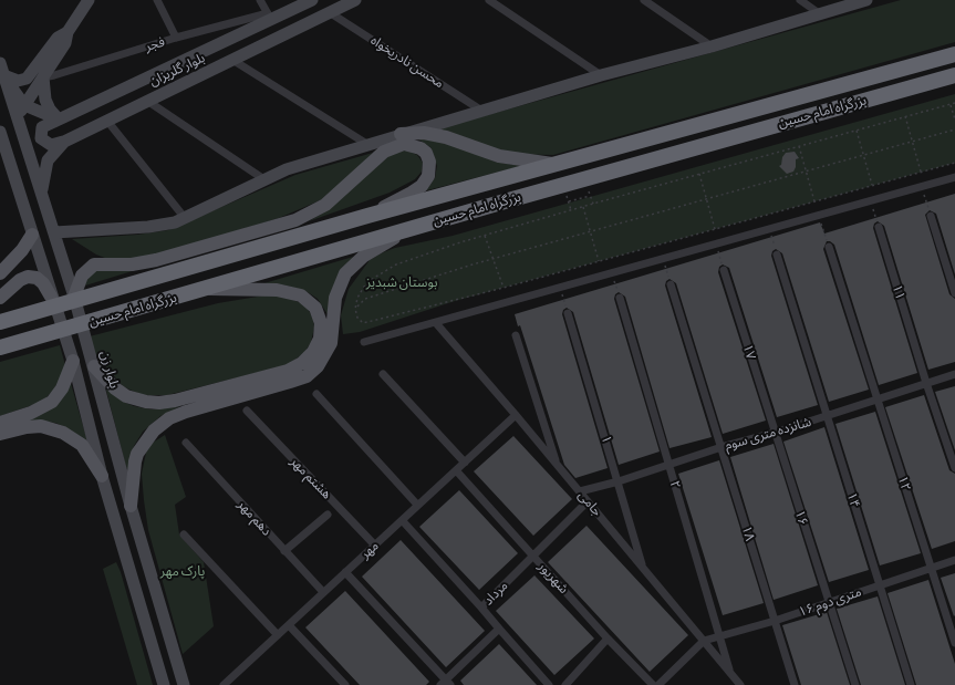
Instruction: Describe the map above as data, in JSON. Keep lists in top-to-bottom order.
{
  "streets": {
    "highway": ["بزرگراه امام حسین"],
    "main road": ["بلوار گلریزان", "بلوار زن"],
    "street": [
      "فجر",
      "محسن نادریخواه",
      "۱۱",
      "۱۷",
      "شانزده متری سوم",
      "۱",
      "هشتم مهر",
      "۱۲",
      "۲",
      "۱۴",
      "جامی",
      "دهم مهر",
      "۱۶",
      "۱۸",
      "مهر",
      "شهریور",
      "مرداد",
      "۱۶ متری دوم"
    ]
  },
  "crossings": [
    ["فجر", "بلوار گلریزان"],
    ["محسن نادریخواه", "بلوار گلریزان"],
    ["بلوار گلریزان", "بلوار زن"],
    ["۱۱", "شانزده متری سوم"],
    ["۱۷", "شانزده متری سوم"],
    ["۱۷", "۱۶"],
    ["شانزده متری سوم", "۱"],
    ["شانزده متری سوم", "۱۲"],
    ["شانزده متری سوم", "۲"],
    ["شانزده متری سوم", "۱۴"],
    ["شانزده متری سوم", "جامی"],
    ["شانزده متری سوم", "۱۶"],
    ["شانزده متری سوم", "۱۸"],
    ["۱", "جامی"],
    ["هشتم مهر", "مهر"],
    ["۱۲", "۱۶ متری دوم"],
    ["۲", "جامی"],
    ["۲", "۱۶ متری دوم"],
    ["۱۴", "۱۶ متری دوم"],
    ["جامی", "مهر"],
    ["جامی", "مرداد"],
    ["جامی", "۱۶ متری دوم"],
    ["دهم مهر", "مهر"],
    ["۱۶", "۱۶ متری دوم"],
    ["۱۸", "۱۶ متری دوم"],
    ["مهر", "شهریور"],
    ["شهریور", "مرداد"]
  ],
  "parks": ["بوستان شبدیز", "پارک مهر"]
}
